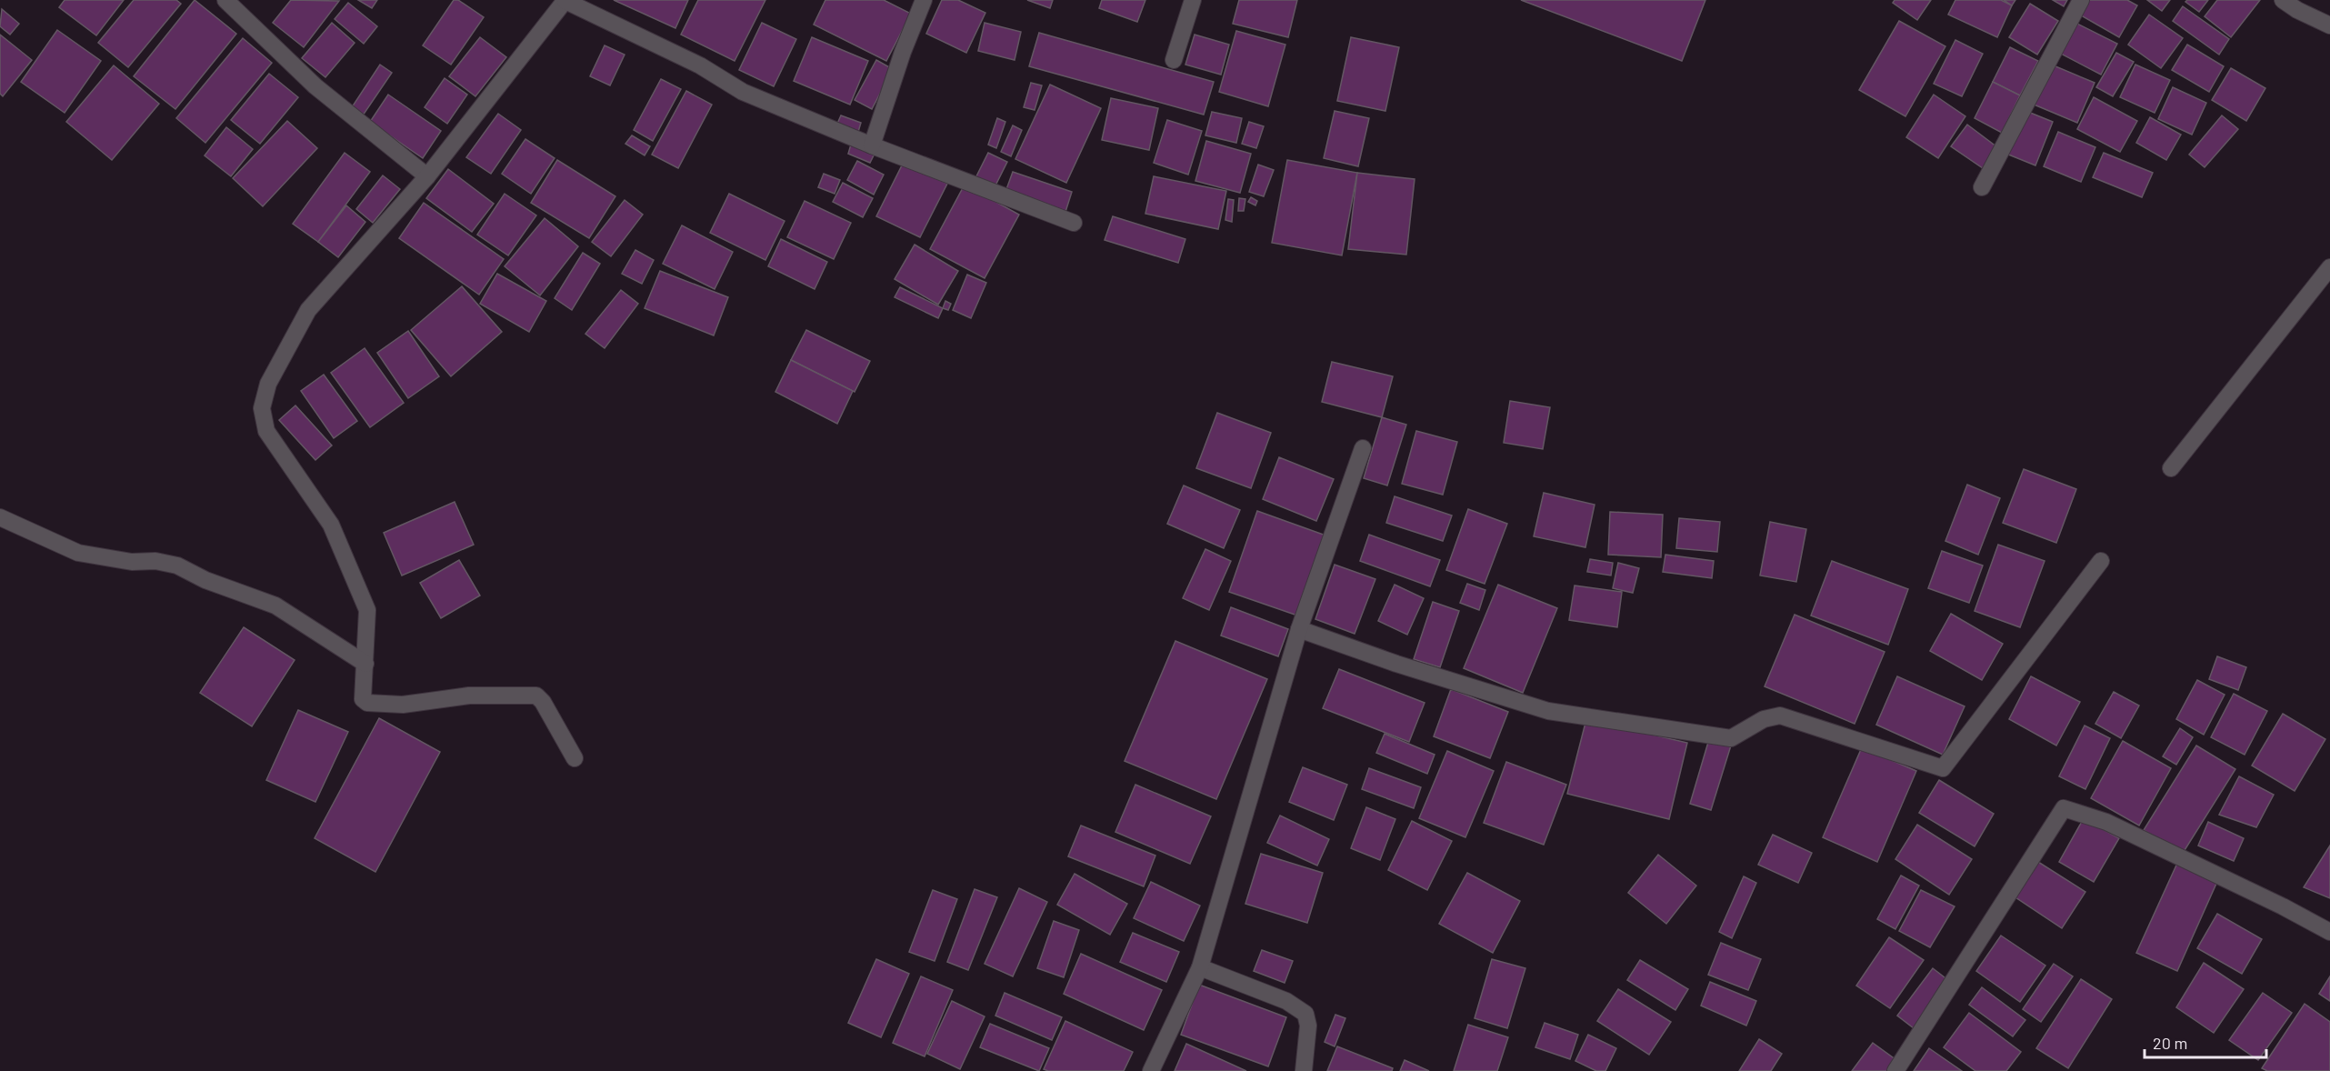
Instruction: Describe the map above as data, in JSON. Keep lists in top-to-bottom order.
{
  "scale_bar": "20 m"
}
